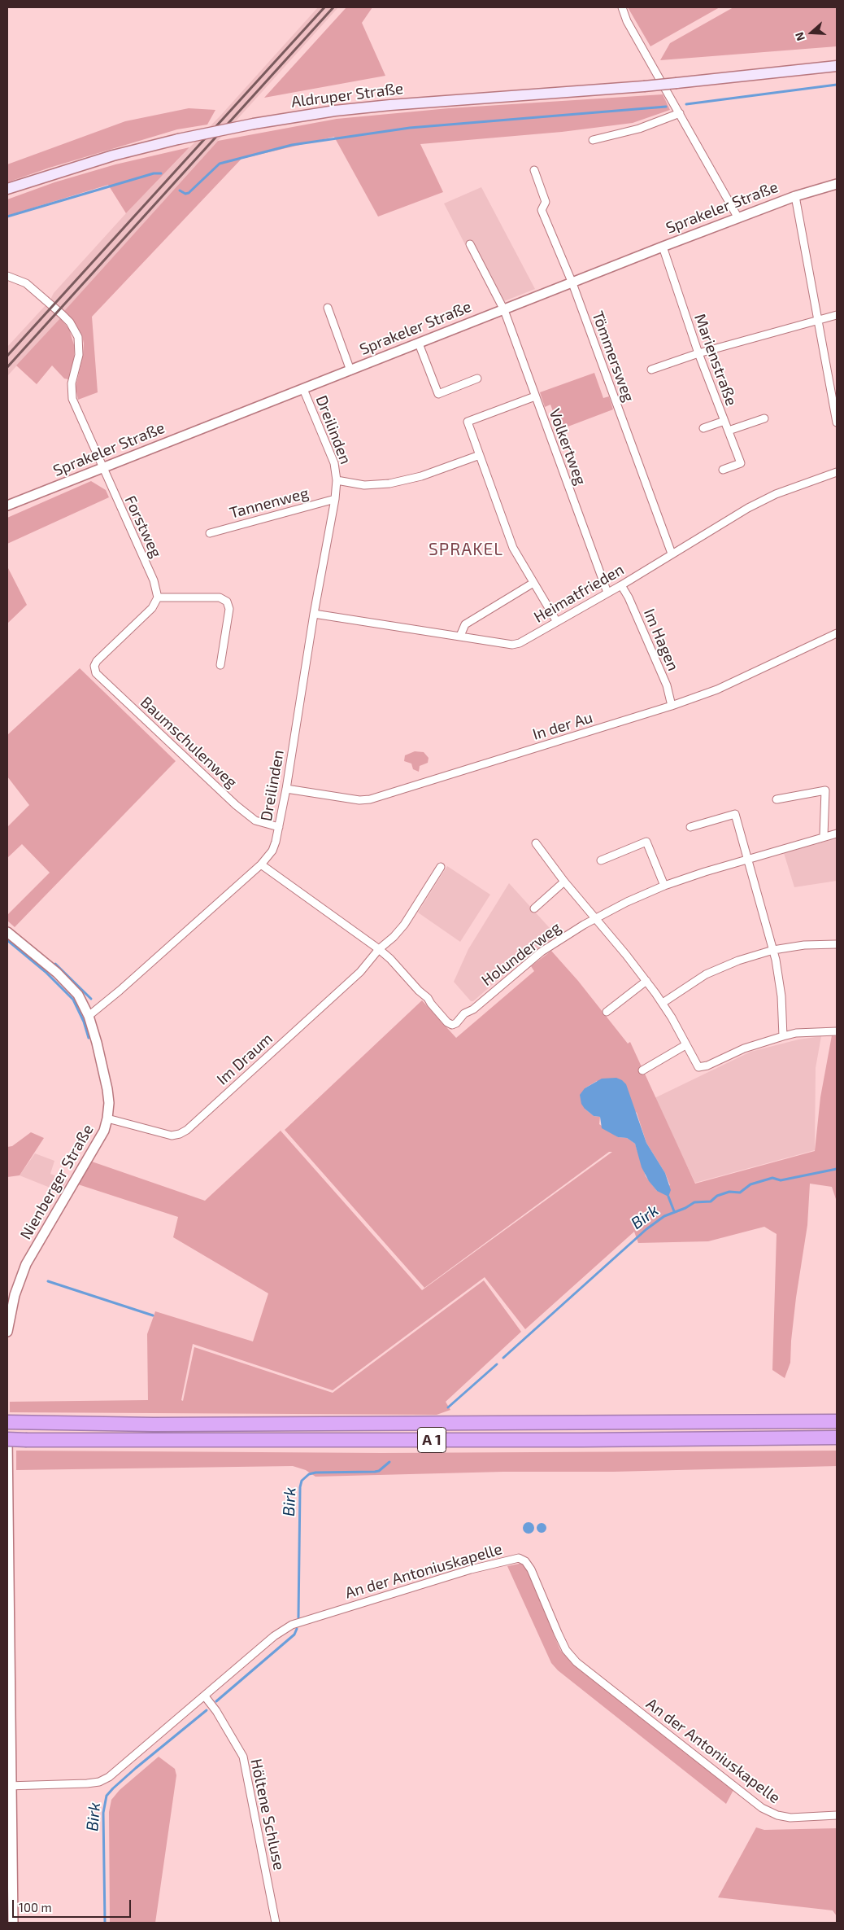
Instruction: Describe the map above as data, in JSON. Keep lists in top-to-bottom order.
{
  "streets": {
    "highway": ["A 1"],
    "main road": ["Aldruper Straße"],
    "street": [
      "Sprakeler Straße",
      "Tömmersweg",
      "Marienstraße",
      "Dreilinden",
      "Volkertweg",
      "Tannenweg",
      "Forstweg",
      "Heimatfrieden",
      "Im Hagen",
      "In der Au",
      "Baumschulenweg",
      "Holunderweg",
      "Im Draum",
      "Nienberger Straße",
      "An der Antoniuskapelle",
      "Höltene Schluse"
    ]
  },
  "crossings": [
    ["Sprakeler Straße", "Tömmersweg"],
    ["Sprakeler Straße", "Marienstraße"],
    ["Sprakeler Straße", "Dreilinden"],
    ["Sprakeler Straße", "Volkertweg"],
    ["Sprakeler Straße", "Forstweg"],
    ["Tömmersweg", "Heimatfrieden"],
    ["Dreilinden", "Tannenweg"],
    ["Dreilinden", "Heimatfrieden"],
    ["Dreilinden", "In der Au"],
    ["Dreilinden", "Baumschulenweg"],
    ["Dreilinden", "Nienberger Straße"],
    ["Volkertweg", "Heimatfrieden"],
    ["Forstweg", "Baumschulenweg"],
    ["Heimatfrieden", "Im Hagen"],
    ["Im Hagen", "In der Au"],
    ["Holunderweg", "Im Draum"],
    ["Im Draum", "Nienberger Straße"],
    ["An der Antoniuskapelle", "Höltene Schluse"]
  ],
  "districts": ["SPRAKEL"],
  "water": ["Birk"],
  "scale_bar": "100 m",
  "north": "left"
}
